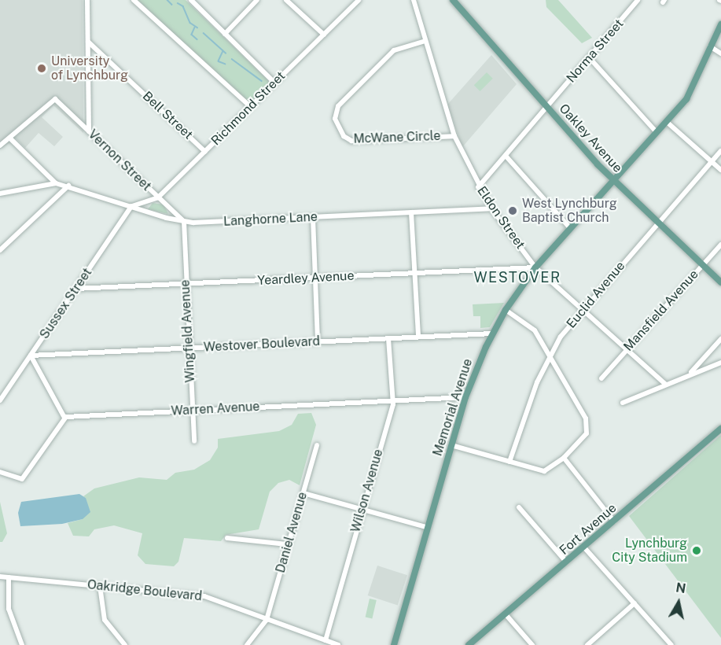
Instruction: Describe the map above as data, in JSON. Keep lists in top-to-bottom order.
{
  "streets": {
    "main road": ["Oakley Avenue", "Memorial Avenue", "Fort Avenue"],
    "street": [
      "Norma Street",
      "Richmond Street",
      "Bell Street",
      "McWane Circle",
      "Vernon Street",
      "Eldon Street",
      "Langhorne Lane",
      "Yeardley Avenue",
      "Euclid Avenue",
      "Sussex Street",
      "Mansfield Avenue",
      "Wingfield Avenue",
      "Westover Boulevard",
      "Warren Avenue",
      "Wilson Avenue",
      "Daniel Avenue",
      "Oakridge Boulevard"
    ]
  },
  "crossings": [
    ["Norma Street", "Oakley Avenue"],
    ["Norma Street", "Eldon Street"],
    ["Richmond Street", "Bell Street"],
    ["Richmond Street", "Vernon Street"],
    ["Richmond Street", "Langhorne Lane"],
    ["Richmond Street", "Sussex Street"],
    ["McWane Circle", "Eldon Street"],
    ["Oakley Avenue", "Euclid Avenue"],
    ["Oakley Avenue", "Mansfield Avenue"],
    ["Oakley Avenue", "Memorial Avenue"],
    ["Vernon Street", "Langhorne Lane"],
    ["Vernon Street", "Wingfield Avenue"],
    ["Eldon Street", "Langhorne Lane"],
    ["Eldon Street", "Yeardley Avenue"],
    ["Eldon Street", "Euclid Avenue"],
    ["Eldon Street", "Mansfield Avenue"],
    ["Eldon Street", "Memorial Avenue"],
    ["Langhorne Lane", "Sussex Street"],
    ["Langhorne Lane", "Wingfield Avenue"],
    ["Yeardley Avenue", "Sussex Street"],
    ["Yeardley Avenue", "Wingfield Avenue"],
    ["Yeardley Avenue", "Memorial Avenue"],
    ["Sussex Street", "Westover Boulevard"],
    ["Wingfield Avenue", "Westover Boulevard"],
    ["Wingfield Avenue", "Warren Avenue"],
    ["Westover Boulevard", "Memorial Avenue"],
    ["Westover Boulevard", "Wilson Avenue"],
    ["Memorial Avenue", "Warren Avenue"],
    ["Warren Avenue", "Wilson Avenue"],
    ["Wilson Avenue", "Oakridge Boulevard"],
    ["Daniel Avenue", "Oakridge Boulevard"]
  ],
  "districts": ["WESTOVER"],
  "places": ["University of Lynchburg", "West Lynchburg Baptist Church", "Lynchburg City Stadium"],
  "north": "top"
}
